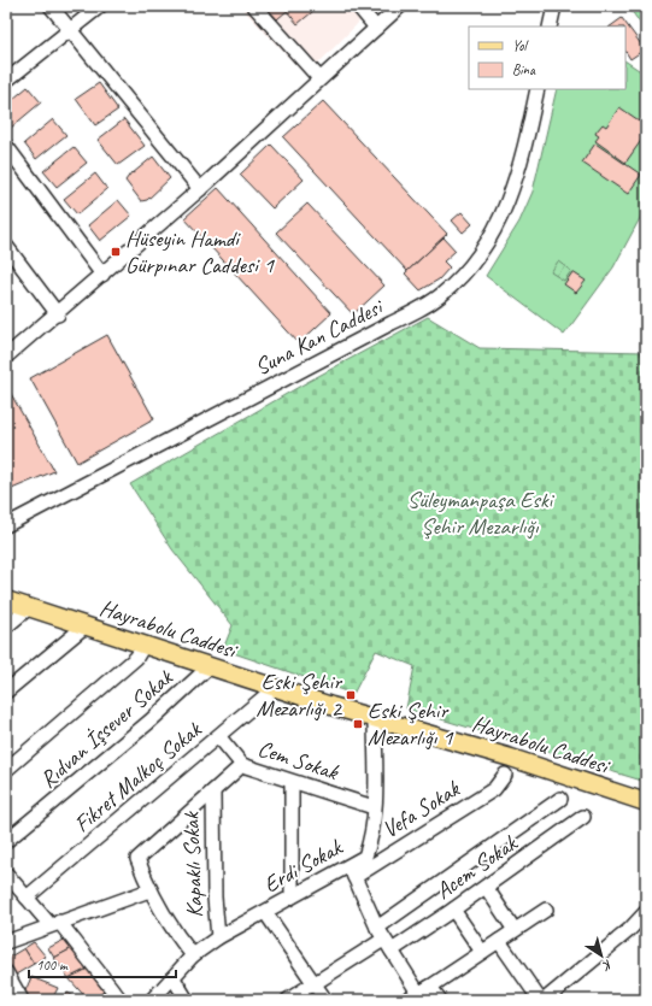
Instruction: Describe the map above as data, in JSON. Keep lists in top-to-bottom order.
{
  "streets": {
    "main road": ["Hayrabolu Caddesi"],
    "street": [
      "Suna Kan Caddesi",
      "Rıdvan İşsever Sokak",
      "Cem Sokak",
      "Fikret Malkoç Sokak",
      "Vefa Sokak",
      "Kapaklı Sokak",
      "Erdi Sokak",
      "Acem Sokak"
    ]
  },
  "crossings": [
    ["Hayrabolu Caddesi", "Rıdvan İşsever Sokak"],
    ["Hayrabolu Caddesi", "Fikret Malkoç Sokak"],
    ["Hayrabolu Caddesi", "Erdi Sokak"],
    ["Cem Sokak", "Fikret Malkoç Sokak"],
    ["Cem Sokak", "Erdi Sokak"],
    ["Vefa Sokak", "Erdi Sokak"],
    ["Kapaklı Sokak", "Erdi Sokak"]
  ],
  "parks": ["Süleymanpaşa Eski Şehir Mezarlığı"],
  "places": {
    "transit": ["Hüseyin Hamdi Gürpınar Caddesi 1", "Eski Şehir Mezarlığı 2", "Eski Şehir Mezarlığı 1"]
  },
  "legend": ["Yol", "Bina"],
  "scale_bar": "100 m",
  "north": "bottom right"
}
